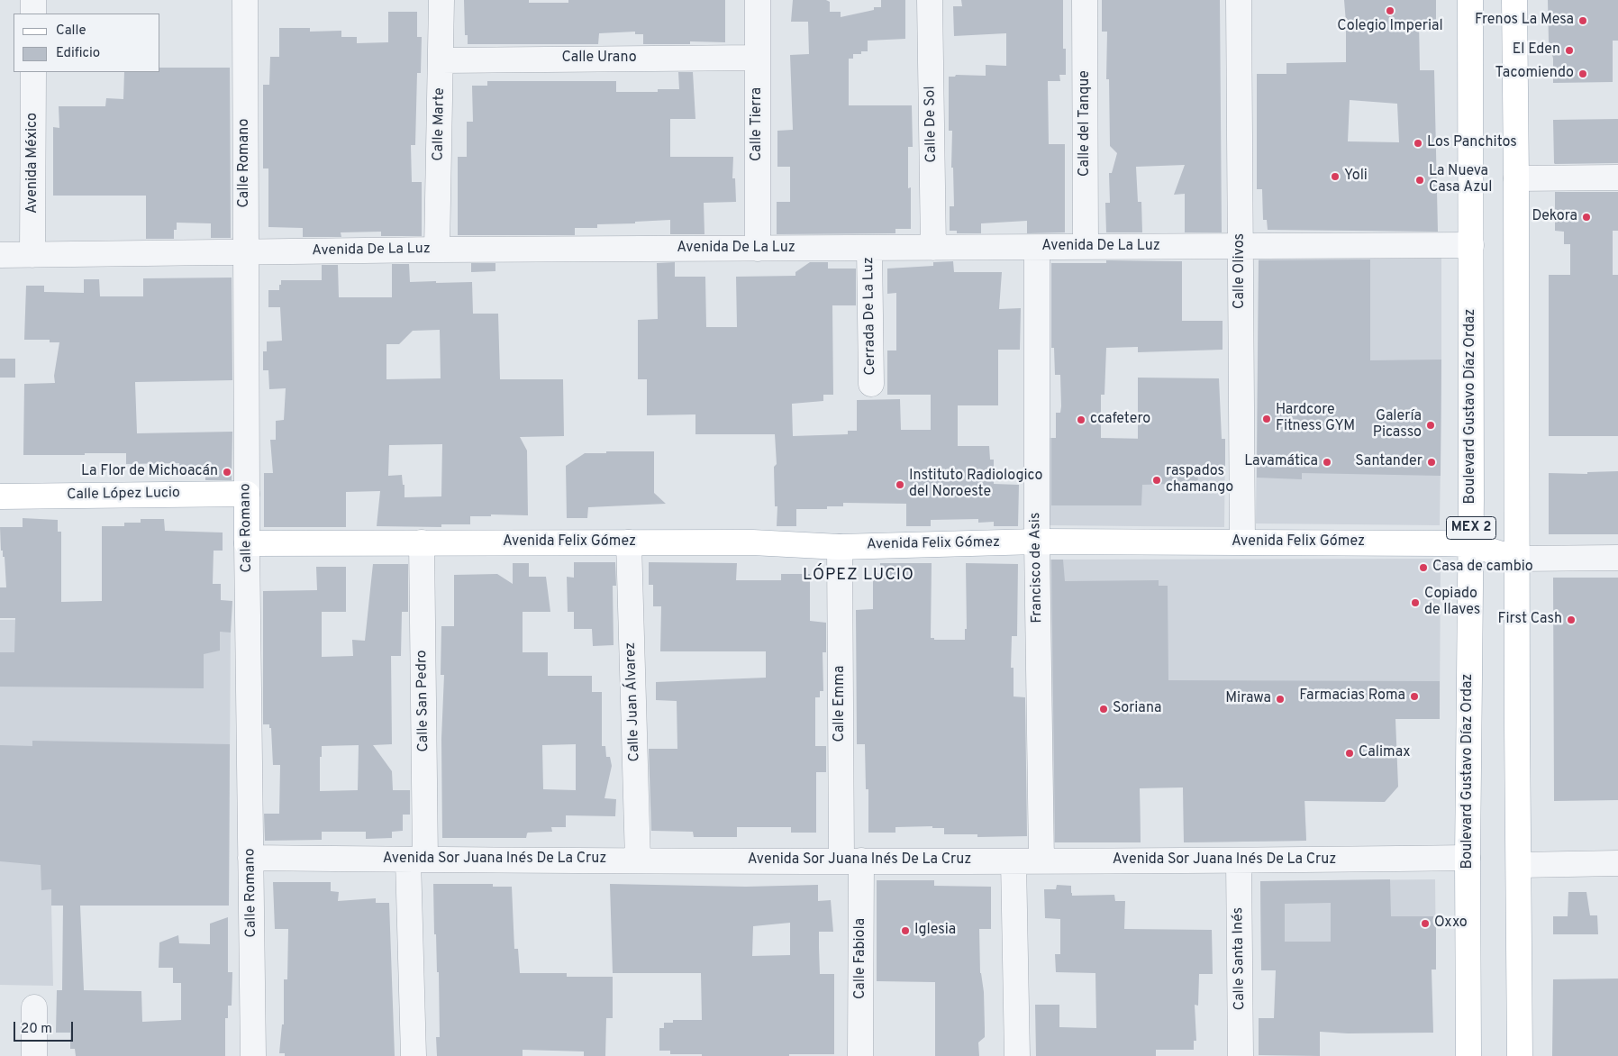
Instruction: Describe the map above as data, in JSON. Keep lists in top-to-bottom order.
{
  "streets": {
    "main road": [
      "Calle Romano",
      "Boulevard Gustavo Díaz Ordaz",
      "Calle López Lucio",
      "MEX 2",
      "Avenida Felix Gómez"
    ],
    "street": [
      "Calle Urano",
      "Calle del Tanque",
      "Calle Marte",
      "Calle Tierra",
      "Calle De Sol",
      "Avenida México",
      "Avenida De La Luz",
      "Calle Olivos",
      "Cerrada De La Luz",
      "Francisco de Asis",
      "Calle San Pedro",
      "Calle Juan Álvarez",
      "Calle Emma",
      "Avenida Sor Juana Inés De La Cruz",
      "Calle Fabiola",
      "Calle Santa Inés"
    ]
  },
  "crossings": [
    ["Calle Urano", "Calle Marte"],
    ["Calle Urano", "Calle Tierra"],
    ["Calle del Tanque", "Avenida De La Luz"],
    ["Calle Marte", "Avenida De La Luz"],
    ["Calle Tierra", "Avenida De La Luz"],
    ["Calle De Sol", "Avenida De La Luz"],
    ["Avenida México", "Avenida De La Luz"],
    ["Calle Romano", "Avenida De La Luz"],
    ["Calle Romano", "Calle López Lucio"],
    ["Calle Romano", "Avenida Felix Gómez"],
    ["Calle Romano", "Avenida Sor Juana Inés De La Cruz"],
    ["Avenida De La Luz", "Calle Olivos"],
    ["Avenida De La Luz", "Cerrada De La Luz"],
    ["Avenida De La Luz", "Boulevard Gustavo Díaz Ordaz"],
    ["Avenida De La Luz", "Francisco de Asis"],
    ["Calle Olivos", "Avenida Felix Gómez"],
    ["Boulevard Gustavo Díaz Ordaz", "Avenida Felix Gómez"],
    ["Boulevard Gustavo Díaz Ordaz", "Avenida Sor Juana Inés De La Cruz"],
    ["MEX 2", "Avenida Felix Gómez"],
    ["Avenida Felix Gómez", "Francisco de Asis"],
    ["Avenida Felix Gómez", "Calle San Pedro"],
    ["Avenida Felix Gómez", "Calle Juan Álvarez"],
    ["Avenida Felix Gómez", "Calle Emma"],
    ["Francisco de Asis", "Avenida Sor Juana Inés De La Cruz"],
    ["Calle San Pedro", "Avenida Sor Juana Inés De La Cruz"],
    ["Calle Juan Álvarez", "Avenida Sor Juana Inés De La Cruz"],
    ["Calle Emma", "Avenida Sor Juana Inés De La Cruz"],
    ["Calle Emma", "Calle Fabiola"],
    ["Avenida Sor Juana Inés De La Cruz", "Calle Fabiola"],
    ["Avenida Sor Juana Inés De La Cruz", "Calle Santa Inés"]
  ],
  "districts": ["LÓPEZ LUCIO"],
  "places": [
    "Colegio Imperial",
    "Frenos La Mesa",
    "El Eden",
    "Tacomiendo",
    "Los Panchitos",
    "Yoli",
    "La Nueva Casa Azul",
    "Dekora",
    "Hardcore Fitness GYM",
    "ccafetero",
    "Galería Picasso",
    "Lavamática",
    "Santander",
    "La Flor de Michoacán",
    "raspados chamango",
    "Instituto Radiologico del Noroeste",
    "Casa de cambio",
    "Copiado de llaves",
    "First Cash",
    "Farmacias Roma",
    "Mirawa",
    "Soriana",
    "Calimax",
    "Oxxo",
    "Iglesia"
  ],
  "legend": ["Calle", "Edificio"],
  "scale_bar": "20 m"
}
